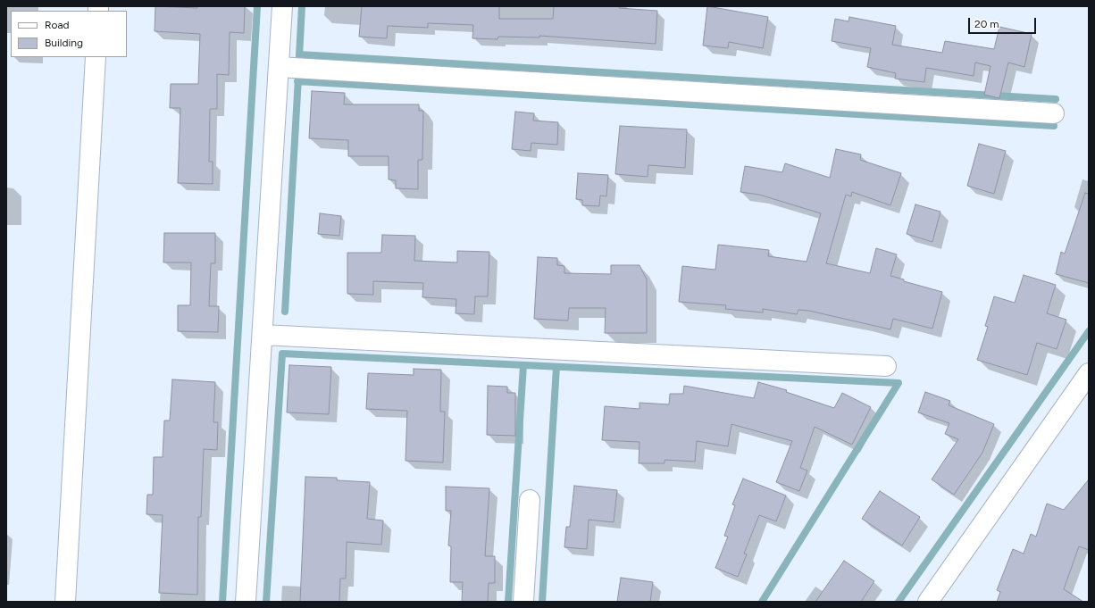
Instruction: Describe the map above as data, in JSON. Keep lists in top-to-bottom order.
{
  "legend": ["Road", "Building"],
  "scale_bar": "20 m"
}
